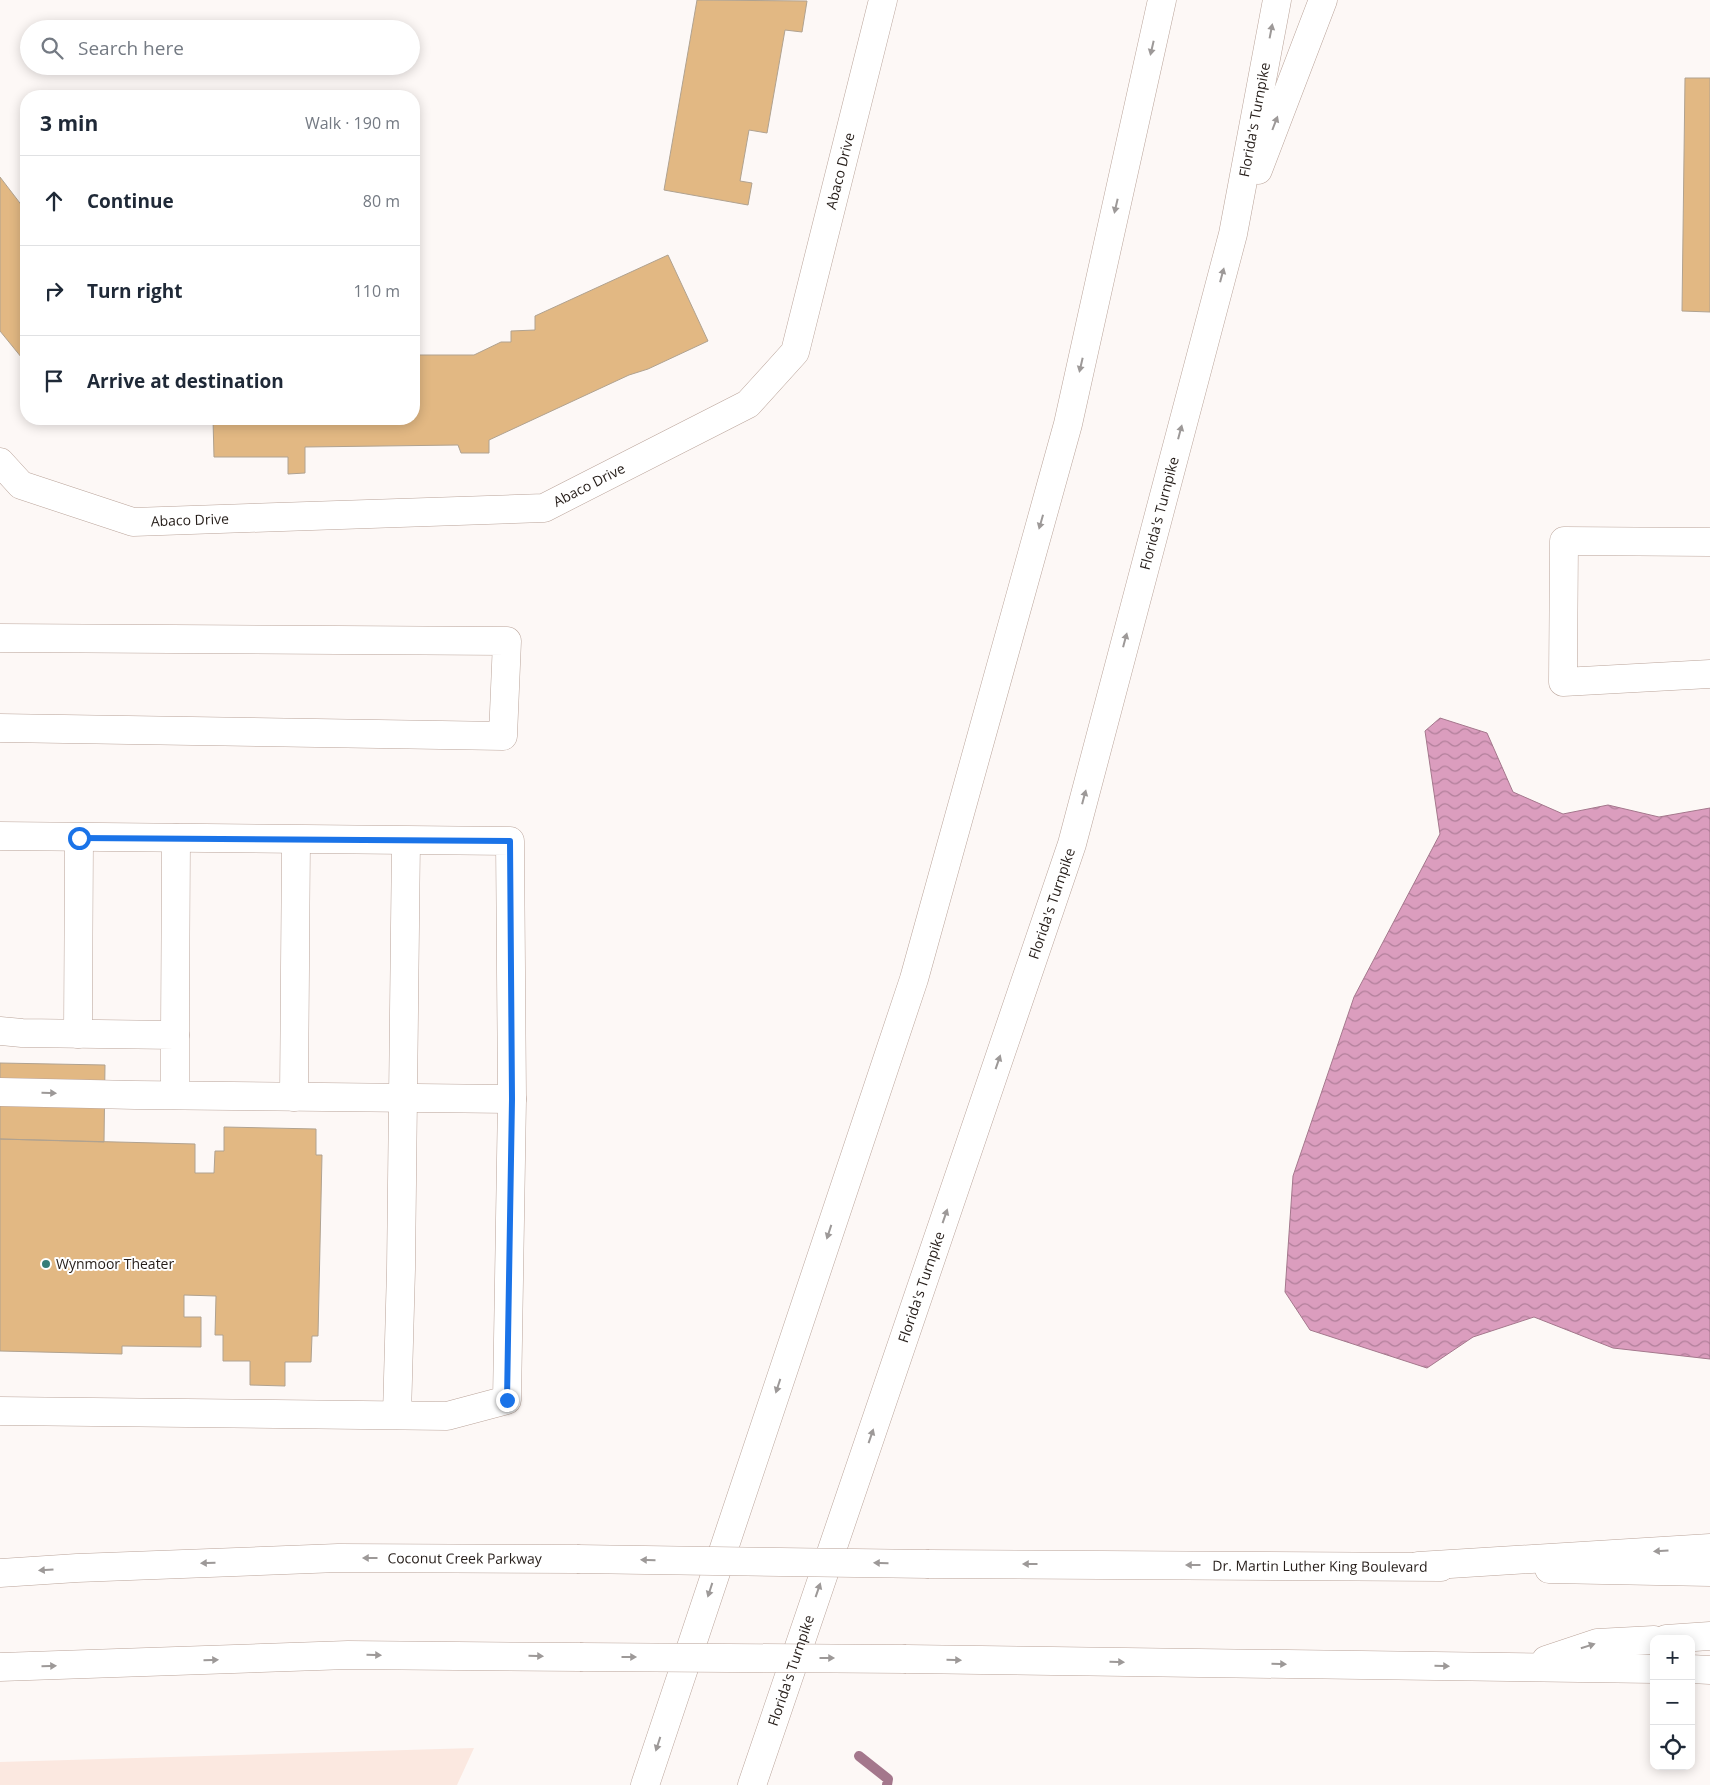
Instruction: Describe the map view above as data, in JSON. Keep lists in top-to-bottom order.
{
  "streets": {
    "main road": [
      "Florida's Turnpike",
      "Abaco Drive",
      "Coconut Creek Parkway",
      "Dr. Martin Luther King Boulevard"
    ]
  },
  "crossings": [
    ["Coconut Creek Parkway", "Dr. Martin Luther King Boulevard"]
  ],
  "places": ["Wynmoor Theater"],
  "page": {
    "search": "Search here",
    "heading": ["3 min", "Walk · 190 m"],
    "list": [
      ["Continue", "80 m"],
      ["Turn right", "110 m"],
      "Arrive at destination"
    ],
    "map_buttons": ["+", "−"]
  }
}
